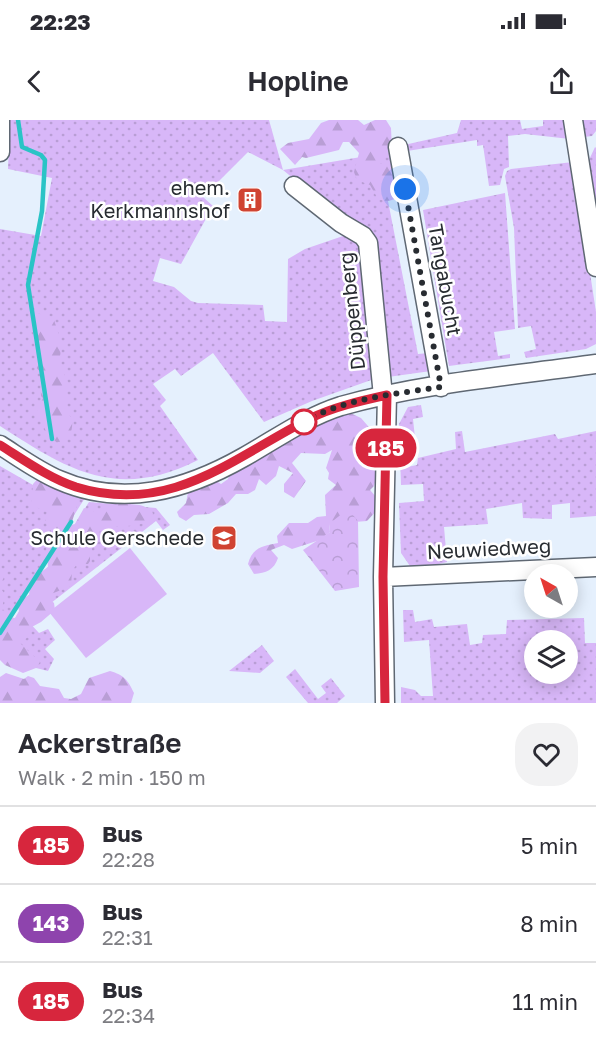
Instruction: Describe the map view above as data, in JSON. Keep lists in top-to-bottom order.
{
  "streets": {
    "street": ["Tangabucht", "Düppenberg", "Neuwiedweg"]
  },
  "crossings": [
    ["Düppenberg", "Neuwiedweg"]
  ],
  "places": {
    "building": ["ehem. Kerkmannshof"],
    "school or university": ["Schule Gerschede"]
  },
  "lines": ["bus line 185"],
  "north": "top left",
  "page": {
    "status": "22:23",
    "header": "Hopline",
    "on_map": "185",
    "heading": ["Ackerstraße", "Walk · 2 min · 150 m"],
    "list": [
      {
        "mark": "185",
        "name": "Bus",
        "note": "22:28",
        "value": "5 min"
      },
      {
        "mark": "143",
        "name": "Bus",
        "note": "22:31",
        "value": "8 min"
      },
      {
        "mark": "185",
        "name": "Bus",
        "note": "22:34",
        "value": "11 min"
      }
    ]
  }
}
